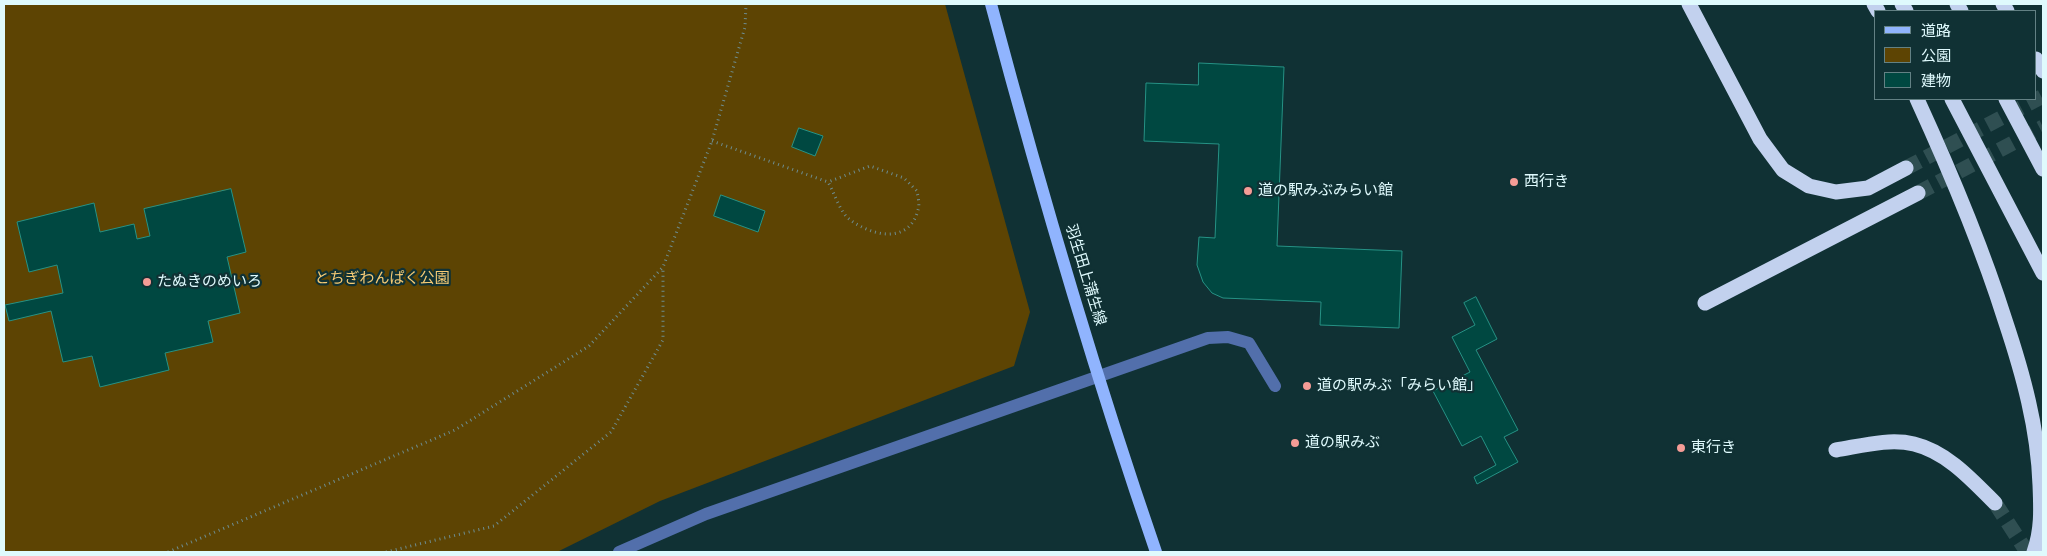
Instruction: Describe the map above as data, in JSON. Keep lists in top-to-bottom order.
{
  "streets": {
    "main road": ["羽生田上蒲生線"]
  },
  "parks": ["とちぎわんぱく公園"],
  "places": [
    "西行き",
    "道の駅みぶみらい館",
    "たぬきのめいろ",
    "道の駅みぶ「みらい館」",
    "道の駅みぶ",
    "東行き"
  ],
  "legend": ["道路", "公園", "建物"]
}
